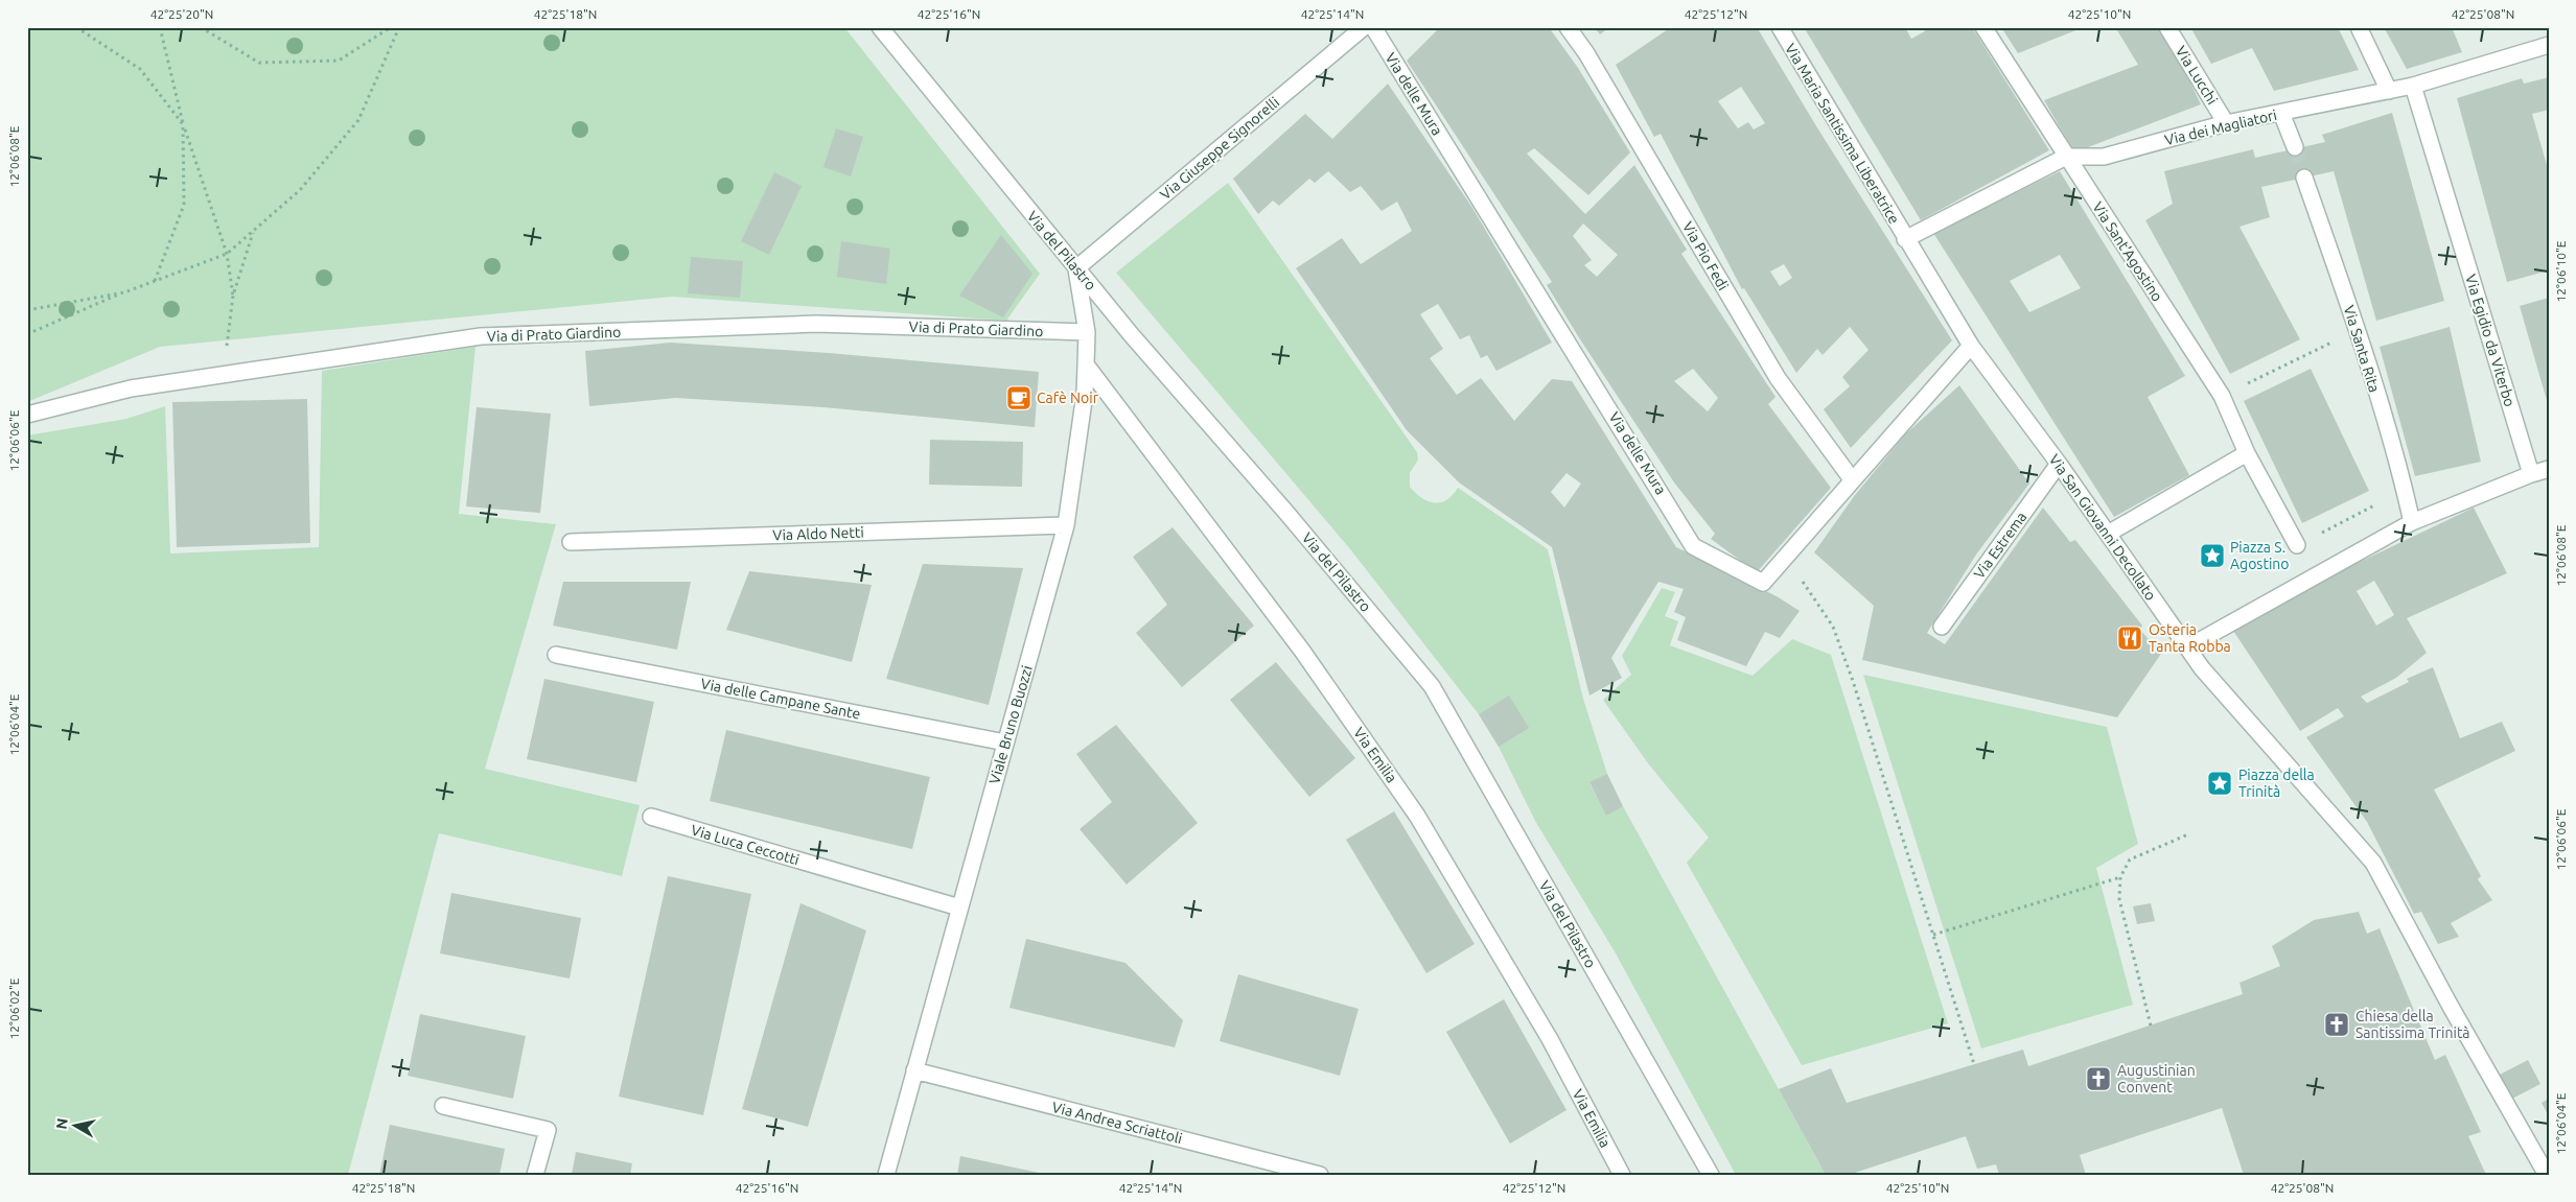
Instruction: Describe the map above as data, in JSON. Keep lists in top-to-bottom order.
{
  "streets": {
    "street": [
      "Via Lucchi",
      "Via delle Mura",
      "Via dei Magliatori",
      "Via Maria Santissima Liberatrice",
      "Via Giuseppe Signorelli",
      "Via del Pilastro",
      "Via Sant'Agostino",
      "Via Pio Fedi",
      "Via di Prato Giardino",
      "Via Egidio da Viterbo",
      "Via Santa Rita",
      "Via San Giovanni Decollato",
      "Via Aldo Netti",
      "Via Estrema",
      "Via delle Campane Sante",
      "Viale Bruno Buozzi",
      "Via Emilia",
      "Via Luca Ceccotti",
      "Via Andrea Scriattoli"
    ]
  },
  "crossings": [
    ["Via Lucchi", "Via dei Magliatori"],
    ["Via delle Mura", "Via Pio Fedi"],
    ["Via delle Mura", "Via San Giovanni Decollato"],
    ["Via dei Magliatori", "Via Maria Santissima Liberatrice"],
    ["Via dei Magliatori", "Via Sant'Agostino"],
    ["Via dei Magliatori", "Via Egidio da Viterbo"],
    ["Via dei Magliatori", "Via San Giovanni Decollato"],
    ["Via Maria Santissima Liberatrice", "Via San Giovanni Decollato"],
    ["Via Giuseppe Signorelli", "Via del Pilastro"],
    ["Via Giuseppe Signorelli", "Viale Bruno Buozzi"],
    ["Via del Pilastro", "Viale Bruno Buozzi"],
    ["Via di Prato Giardino", "Viale Bruno Buozzi"],
    ["Via San Giovanni Decollato", "Via Estrema"],
    ["Via Aldo Netti", "Viale Bruno Buozzi"],
    ["Via delle Campane Sante", "Viale Bruno Buozzi"],
    ["Viale Bruno Buozzi", "Via Emilia"],
    ["Viale Bruno Buozzi", "Via Luca Ceccotti"],
    ["Viale Bruno Buozzi", "Via Andrea Scriattoli"]
  ],
  "places": {
    "cafe": ["Cafè Noir"],
    "place": ["Piazza S. Agostino", "Piazza della Trinità"],
    "restaurant": ["Osteria Tanta Robba"],
    "church": ["Chiesa della Santissima Trinità", "Augustinian Convent"]
  },
  "north": "left",
  "coordinates": [
    "42°25'20\"N",
    "42°25'18\"N",
    "42°25'16\"N",
    "42°25'14\"N",
    "42°25'12\"N",
    "42°25'10\"N",
    "42°25'08\"N",
    "12°06'08\"E",
    "12°06'10\"E",
    "12°06'06\"E",
    "12°06'04\"E",
    "12°06'02\"E"
  ]
}
